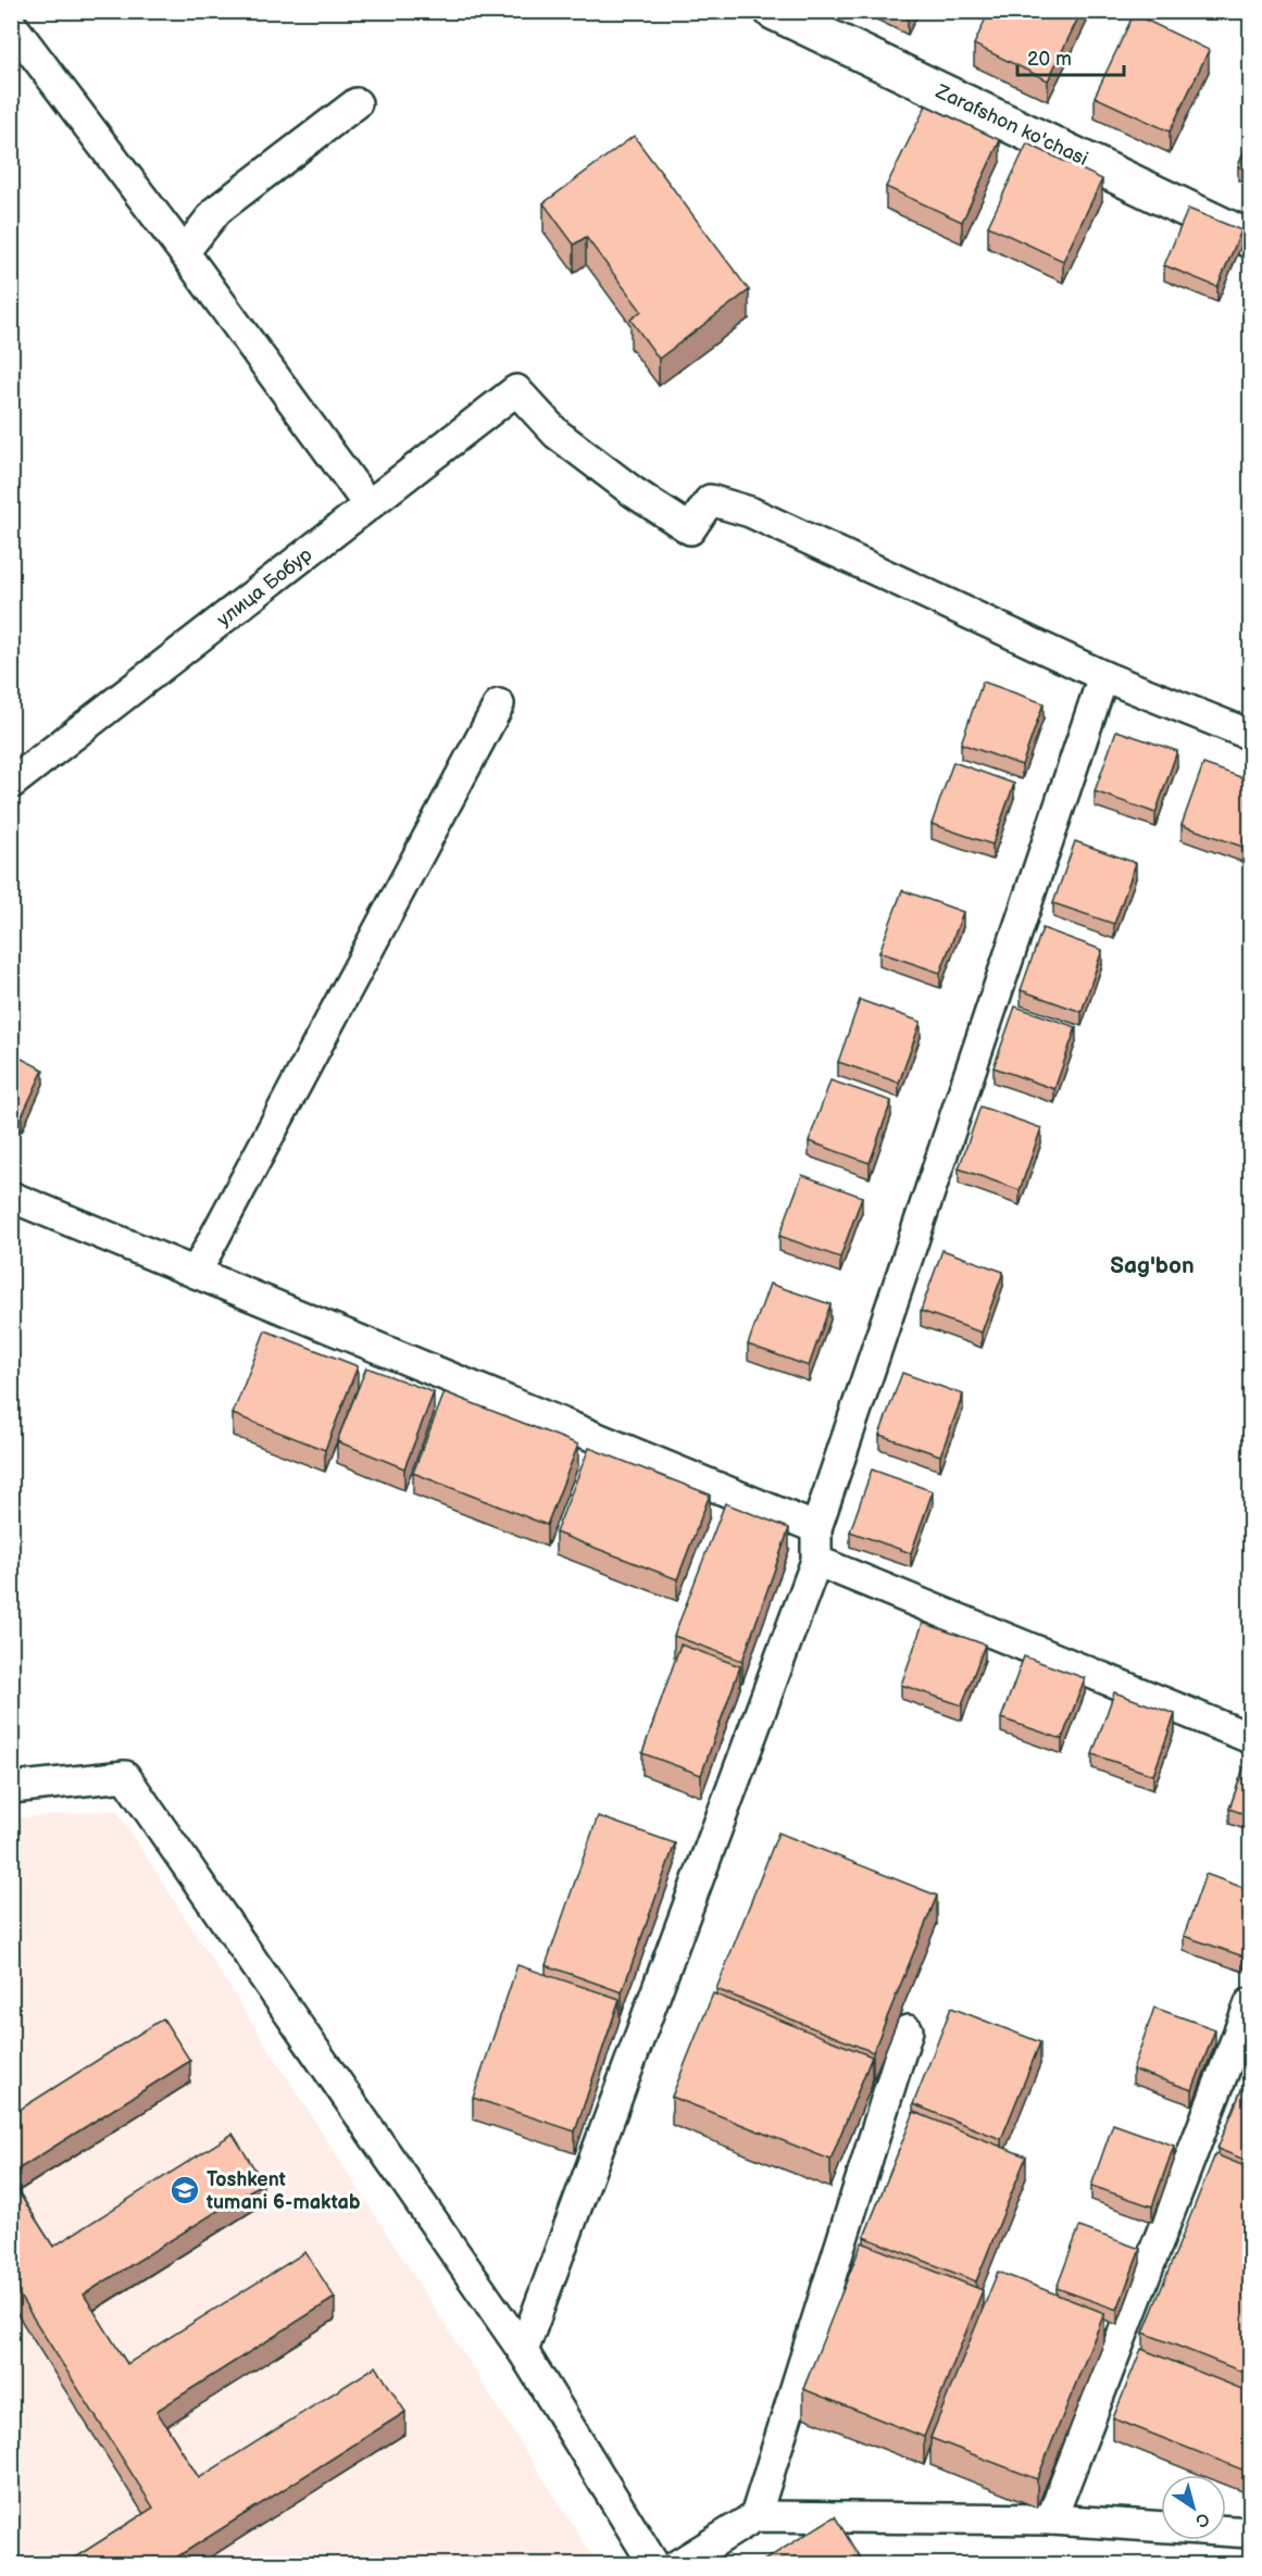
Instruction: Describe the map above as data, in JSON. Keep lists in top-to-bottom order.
{
  "streets": {
    "street": ["Zarafshon ko'chasi", "улица Бобур"]
  },
  "districts": ["Sag'bon"],
  "places": {
    "school or university": ["Toshkent tumani 6-maktab"]
  },
  "scale_bar": "20 m",
  "north": "bottom right"
}
